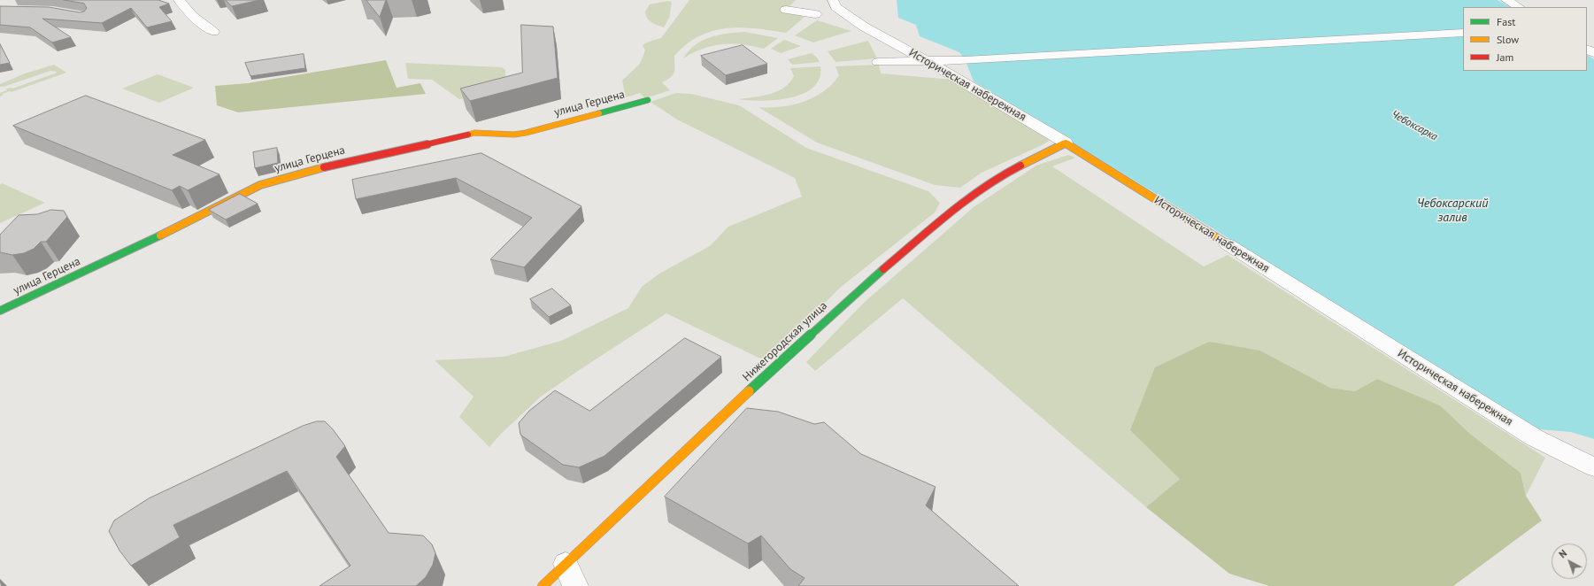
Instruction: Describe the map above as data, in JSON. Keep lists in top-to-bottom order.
{
  "streets": {
    "street": ["Историческая набережная", "улица Герцена", "Нижегородская улица"]
  },
  "crossings": [
    ["Историческая набережная", "Нижегородская улица"]
  ],
  "water": ["Чебоксарка", "Чебоксарский залив"],
  "legend": ["Fast", "Slow", "Jam"],
  "north": "top left"
}
